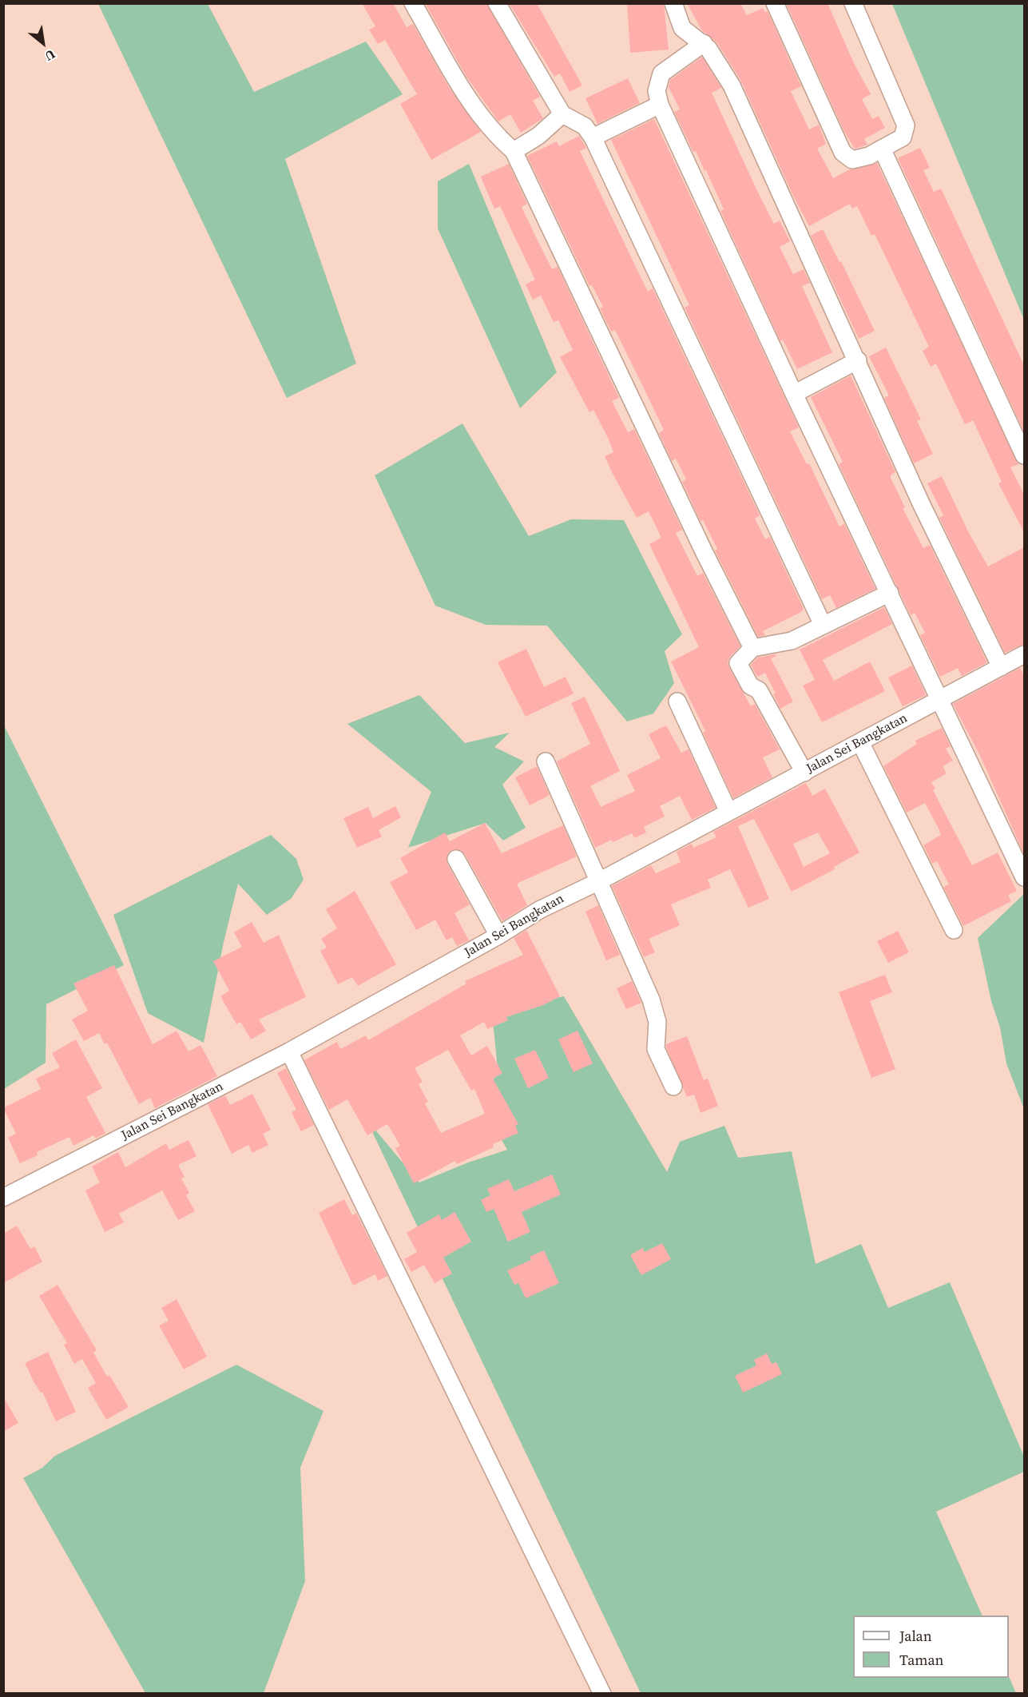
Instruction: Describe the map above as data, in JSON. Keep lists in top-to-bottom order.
{
  "streets": {
    "street": ["Jalan Sei Bangkatan"]
  },
  "legend": ["Jalan", "Taman"],
  "north": "bottom right"
}
